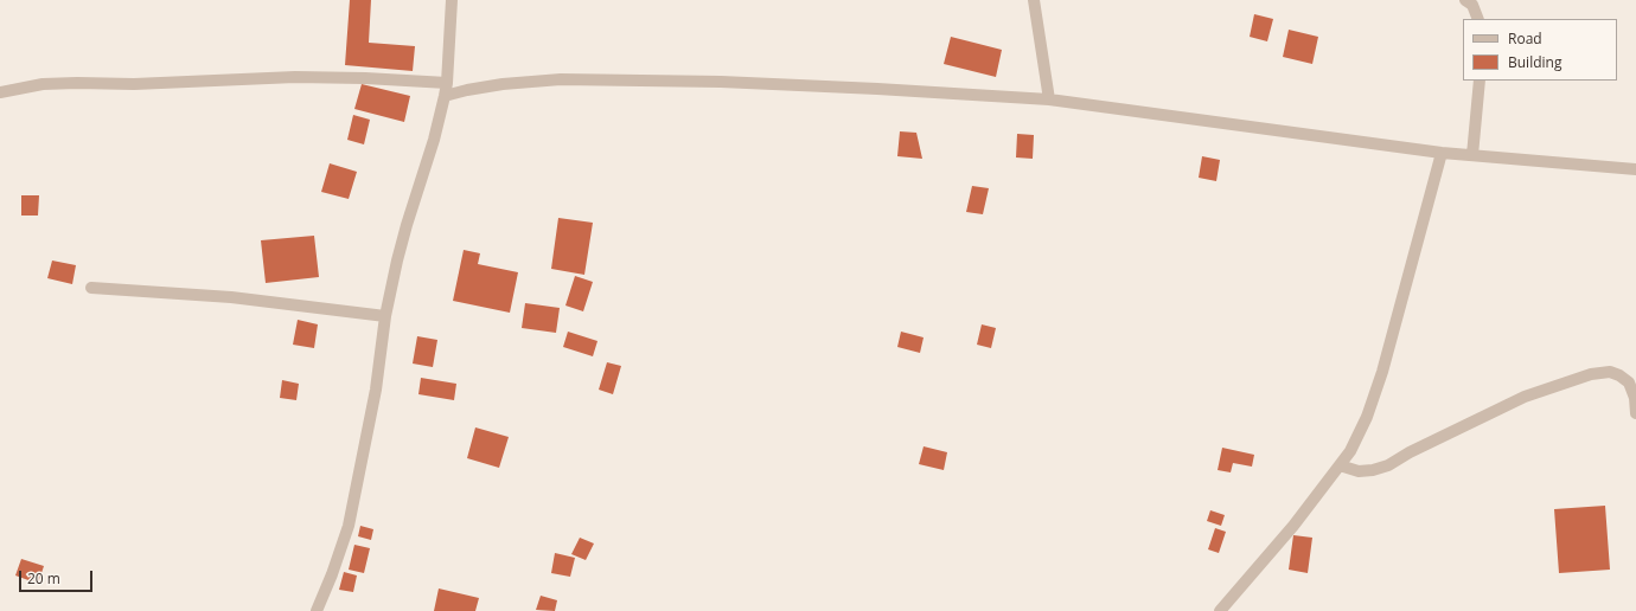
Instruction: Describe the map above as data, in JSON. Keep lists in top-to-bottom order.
{
  "legend": ["Road", "Building"],
  "scale_bar": "20 m"
}
